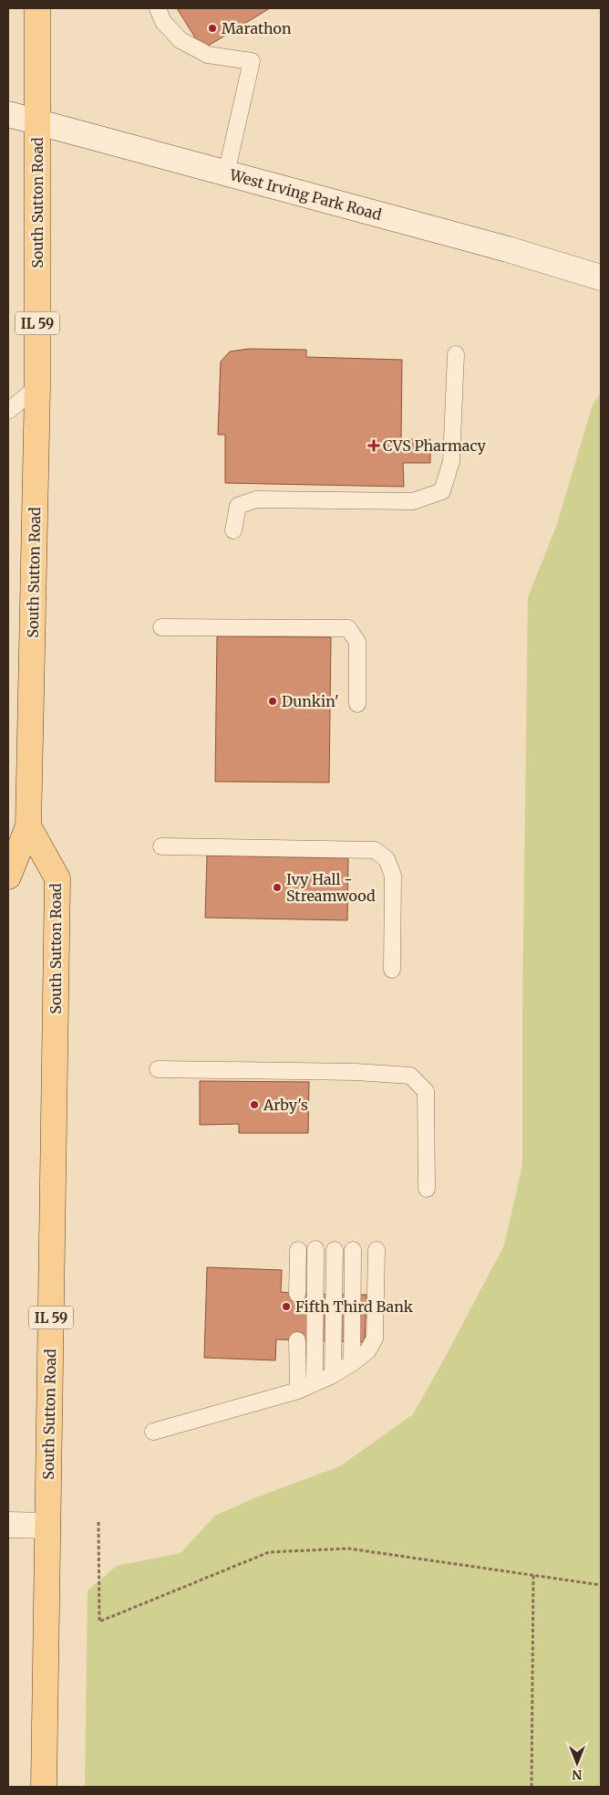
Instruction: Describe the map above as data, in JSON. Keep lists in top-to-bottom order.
{
  "streets": {
    "main road": ["West Irving Park Road", "South Sutton Road", "IL 59"]
  },
  "crossings": [
    ["West Irving Park Road", "South Sutton Road"],
    ["South Sutton Road", "IL 59"]
  ],
  "places": {
    "other": [
      "Marathon",
      "Dunkin'",
      "Ivy Hall - Streamwood",
      "Arby's",
      "Fifth Third Bank"
    ],
    "health": ["CVS Pharmacy"]
  },
  "north": "bottom"
}
